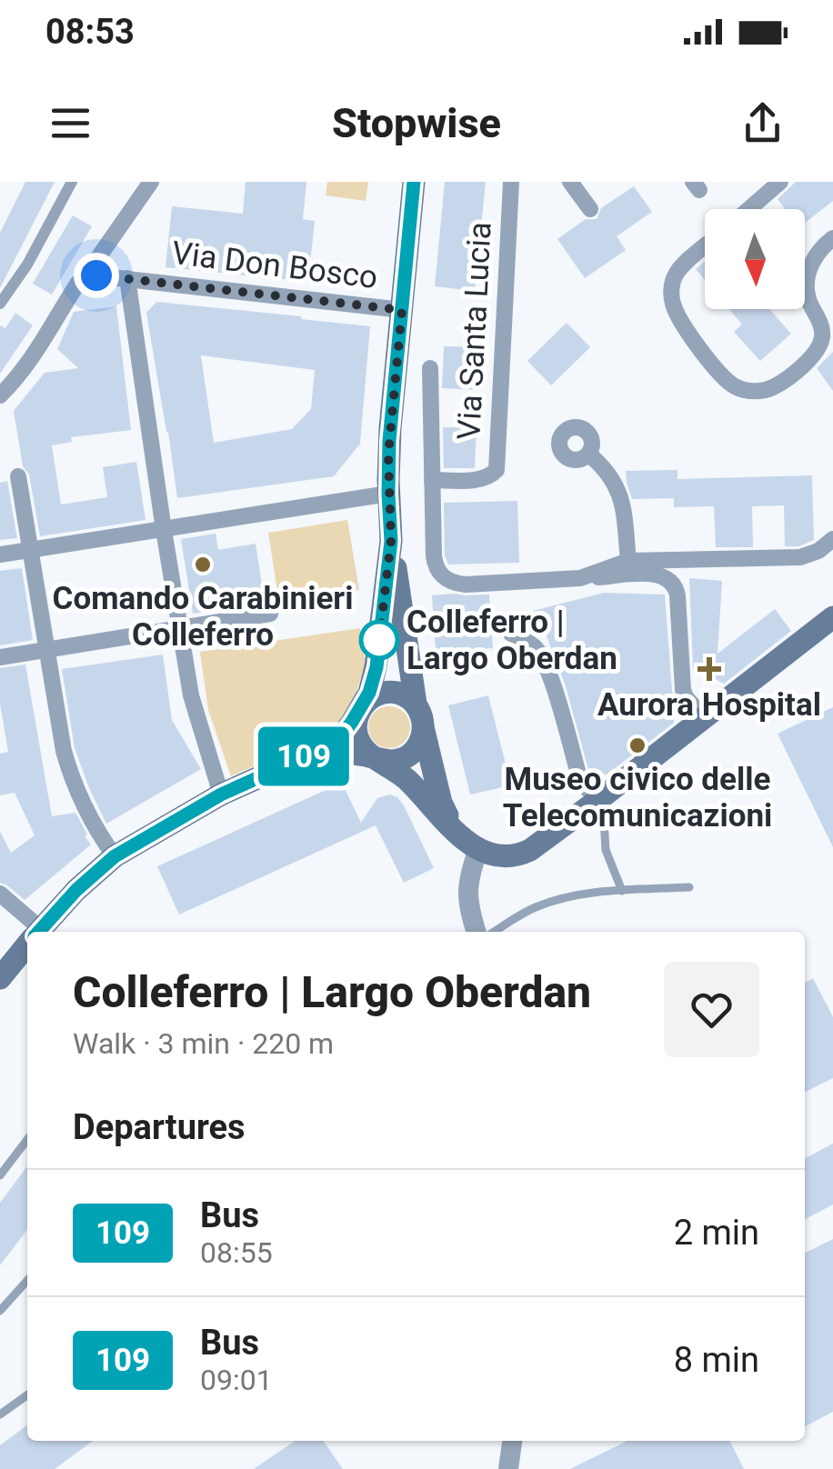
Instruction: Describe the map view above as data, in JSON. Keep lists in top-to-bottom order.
{
  "streets": {
    "street": ["Via Don Bosco", "Via Santa Lucia"]
  },
  "places": {
    "other": ["Comando Carabinieri Colleferro", "Colleferro | Largo Oberdan", "Museo civico delle Telecomunicazioni"],
    "health": ["Aurora Hospital"]
  },
  "lines": ["bus line 109"],
  "north": "bottom",
  "page": {
    "status": "08:53",
    "header": "Stopwise",
    "on_map": "109",
    "heading": [
      ["Colleferro | Largo Oberdan", "Walk · 3 min · 220 m"],
      "Departures"
    ],
    "list": [
      {
        "mark": "109",
        "name": "Bus",
        "note": "08:55",
        "value": "2 min"
      },
      {
        "mark": "109",
        "name": "Bus",
        "note": "09:01",
        "value": "8 min"
      }
    ]
  }
}
